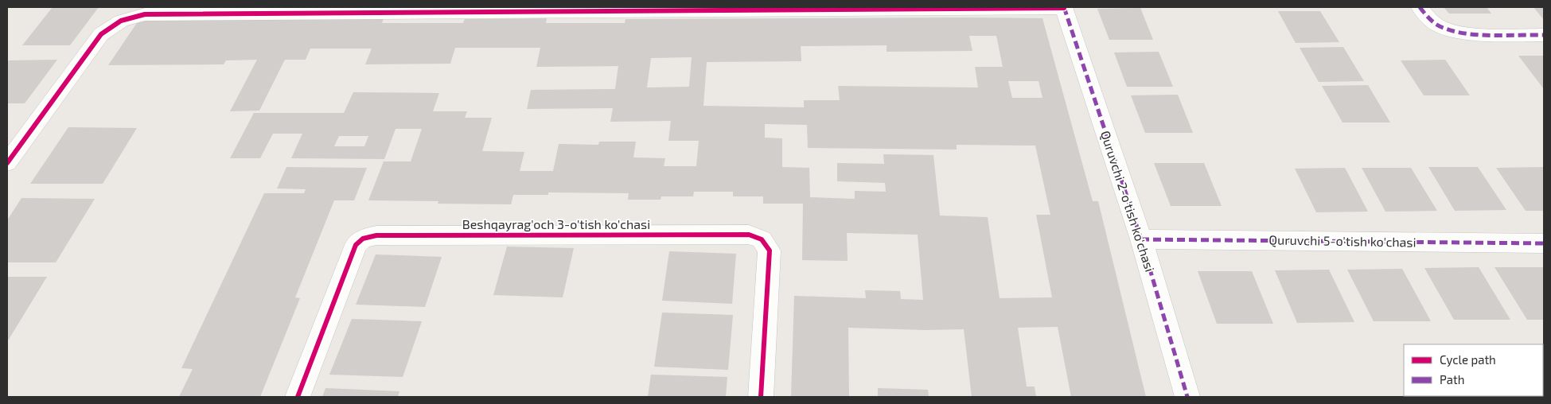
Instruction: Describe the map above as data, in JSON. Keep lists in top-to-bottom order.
{
  "streets": {
    "street": ["Quruvchi 2-o'tish ko'chasi", "Beshqayrag'och 3-o'tish ko'chasi", "Quruvchi 5-o'tish ko'chasi"]
  },
  "crossings": [
    ["Quruvchi 2-o'tish ko'chasi", "Quruvchi 5-o'tish ko'chasi"]
  ],
  "legend": ["Cycle path", "Path"]
}
